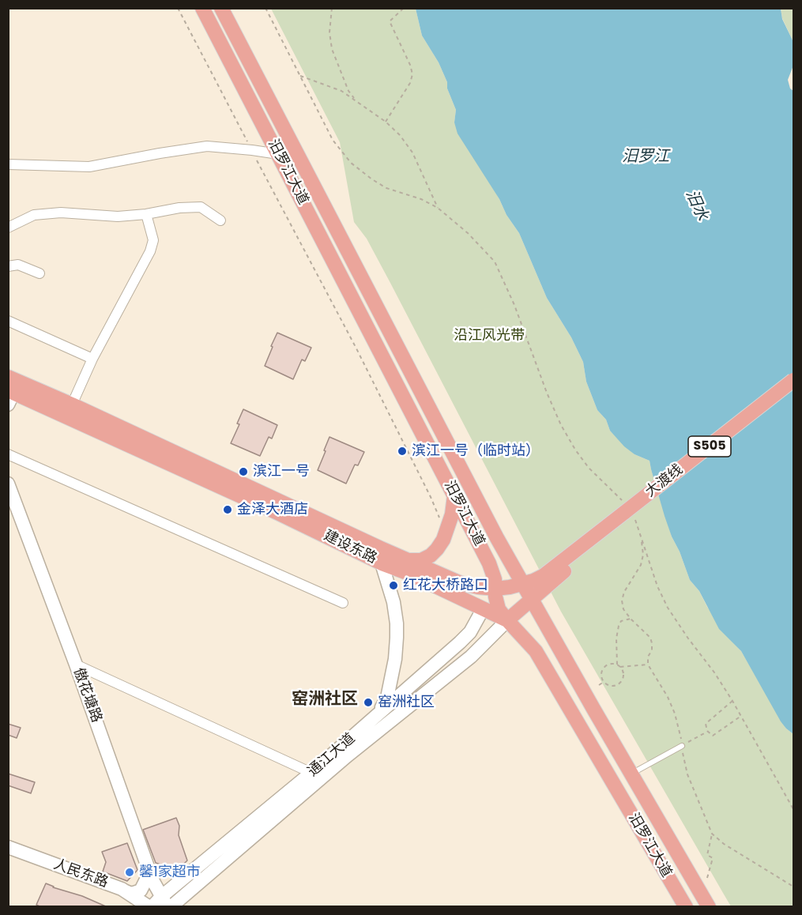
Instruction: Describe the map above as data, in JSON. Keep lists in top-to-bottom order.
{
  "streets": {
    "main road": [
      "汨罗江大道",
      "S505",
      "大渡线",
      "建设东路",
      "通江大道"
    ],
    "street": ["傲花塘路", "人民东路"]
  },
  "crossings": [
    ["汨罗江大道", "S505"],
    ["汨罗江大道", "建设东路"],
    ["汨罗江大道", "通江大道"],
    ["S505", "大渡线"],
    ["S505", "建设东路"],
    ["S505", "通江大道"],
    ["建设东路", "通江大道"],
    ["傲花塘路", "通江大道"],
    ["傲花塘路", "人民东路"],
    ["通江大道", "人民东路"]
  ],
  "districts": ["窑洲社区"],
  "water": ["汨罗江", "汨水"],
  "parks": ["沿江风光带"],
  "places": [
    "滨江一号（临时站）",
    "滨江一号",
    "金泽大酒店",
    "红花大桥路口",
    "窑洲社区",
    "馨1家超市"
  ]
}
